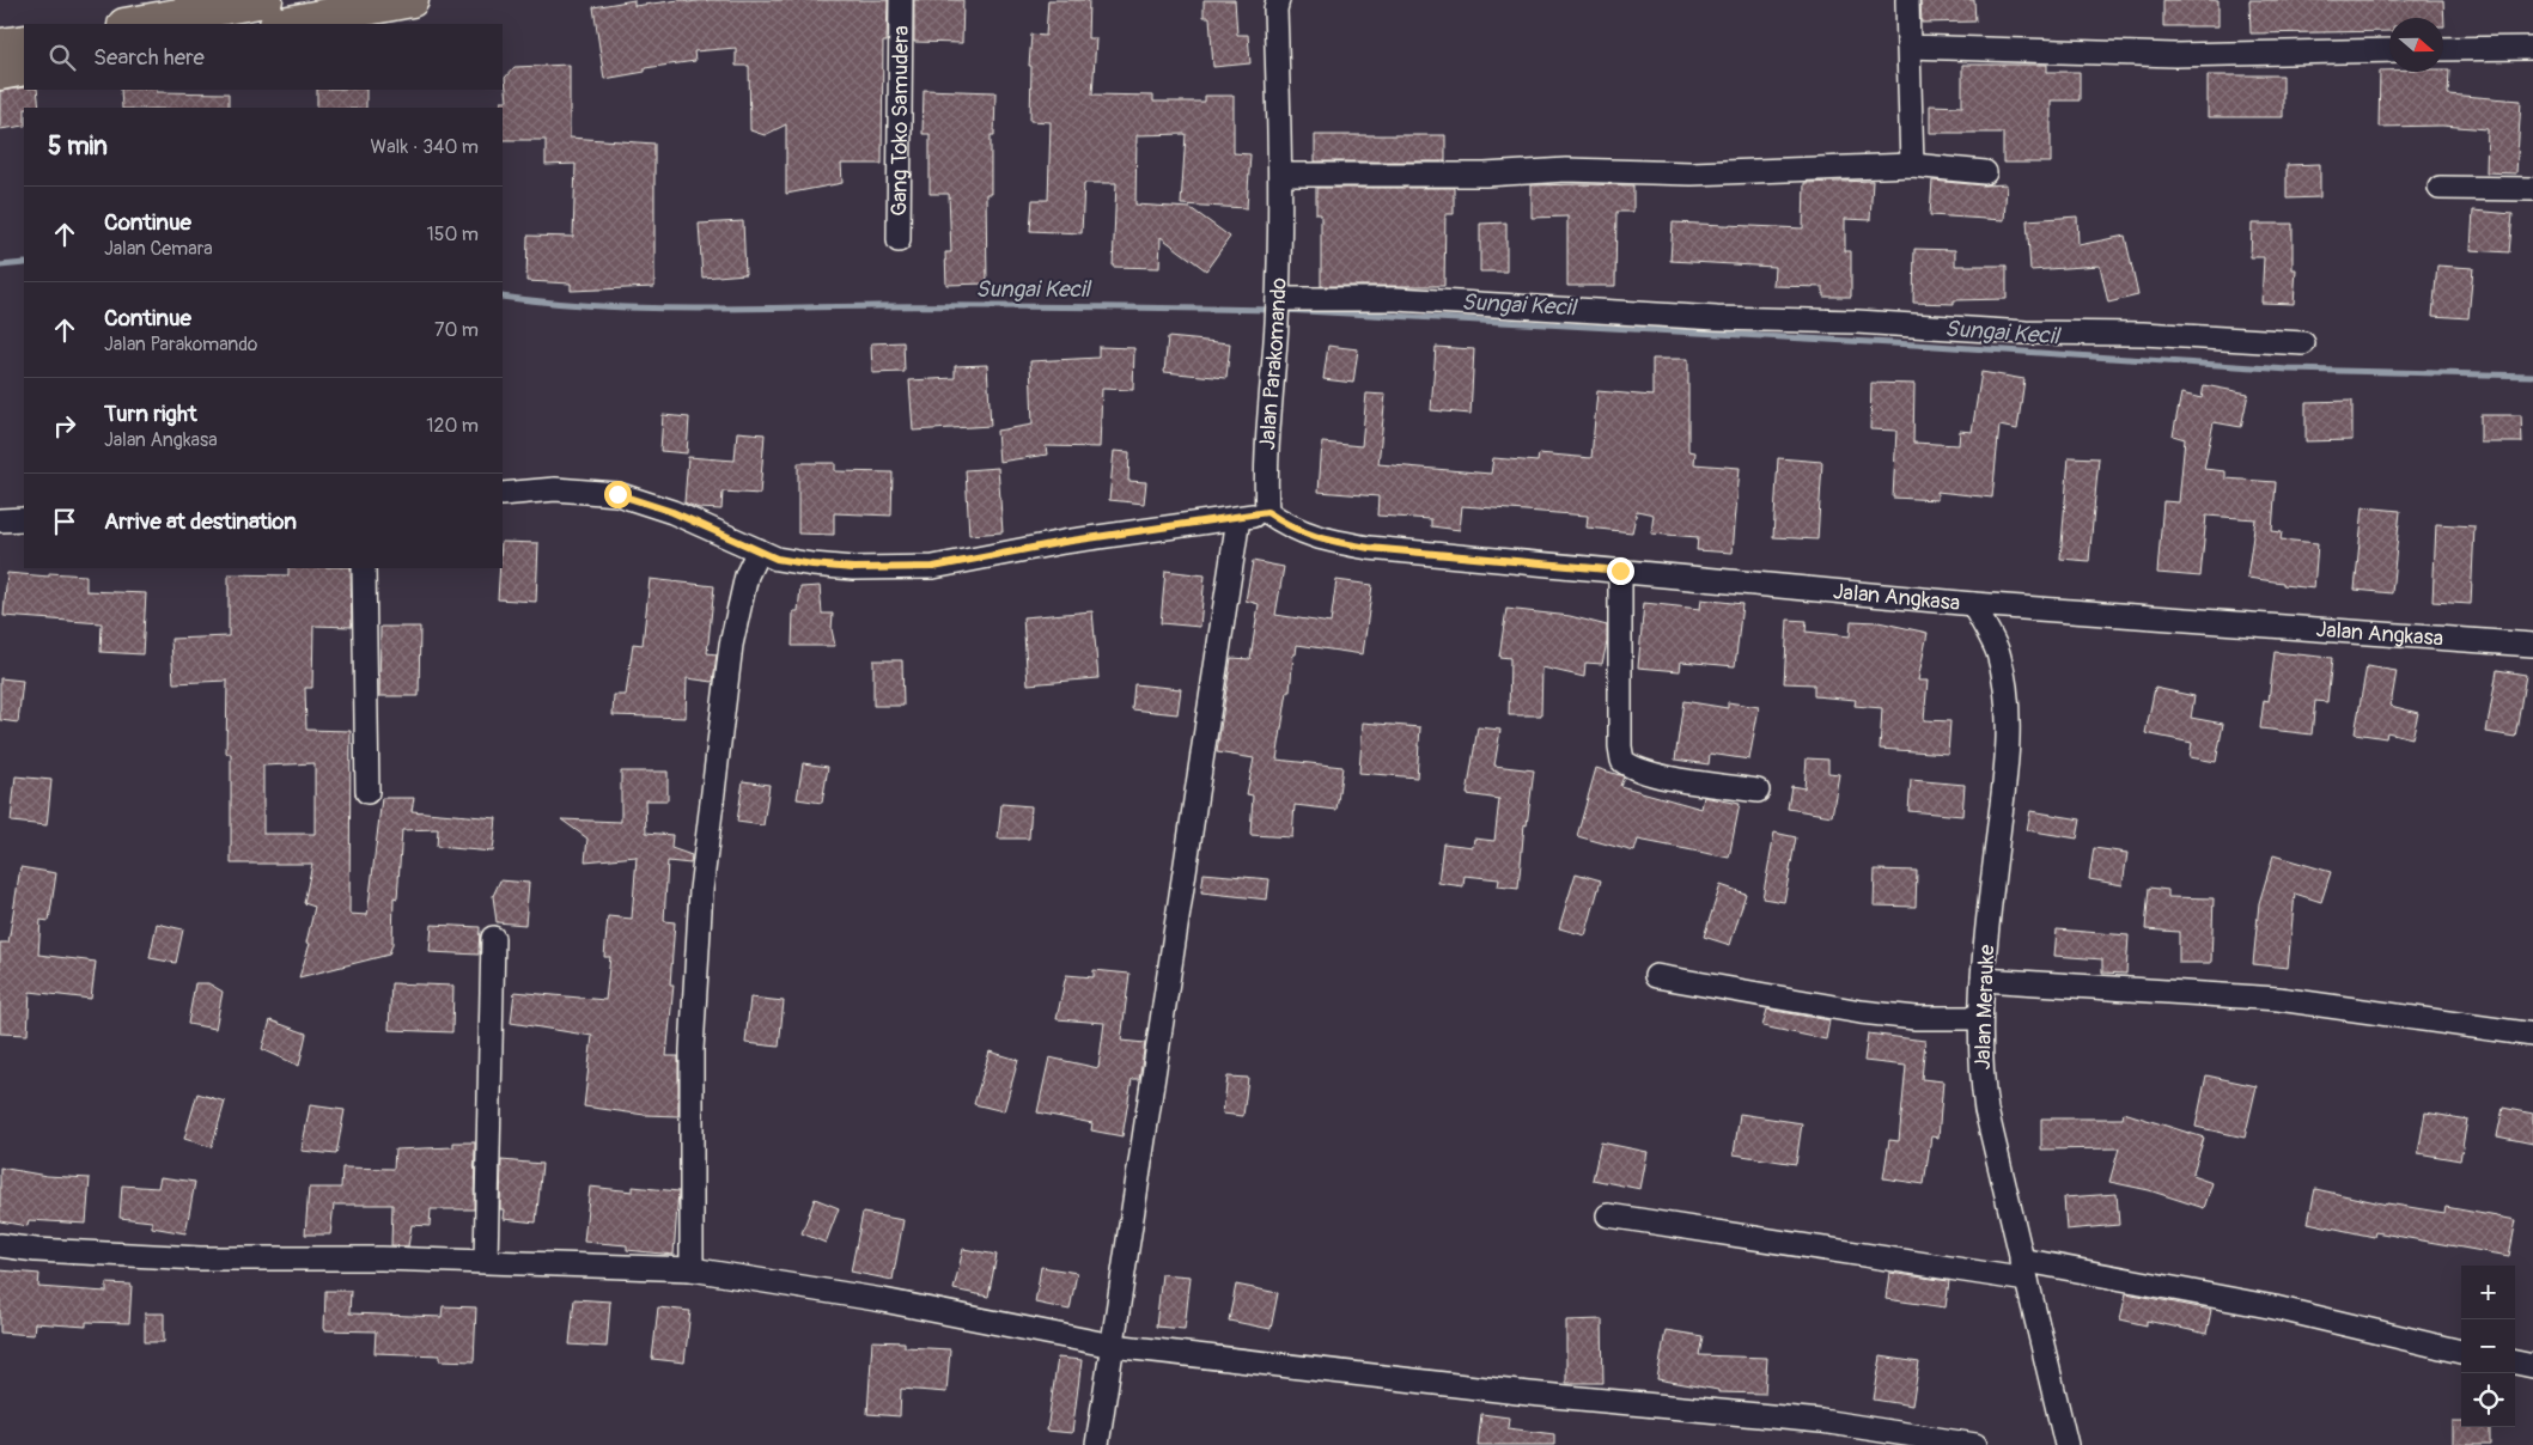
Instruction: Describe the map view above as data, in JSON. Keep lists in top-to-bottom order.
{
  "streets": {
    "street": [
      "Gang Toko Samudera",
      "Jalan Parakomando",
      "Jalan Angkasa",
      "Jalan Merauke"
    ]
  },
  "crossings": [
    ["Jalan Parakomando", "Jalan Angkasa"],
    ["Jalan Angkasa", "Jalan Merauke"]
  ],
  "water": ["Sungai Kecil"],
  "north": "right",
  "page": {
    "search": "Search here",
    "heading": ["5 min", "Walk · 340 m"],
    "list": [
      ["Continue", "Jalan Cemara", "150 m"],
      ["Continue", "Jalan Parakomando", "70 m"],
      ["Turn right", "Jalan Angkasa", "120 m"],
      "Arrive at destination"
    ],
    "map_buttons": ["+", "−"]
  }
}
